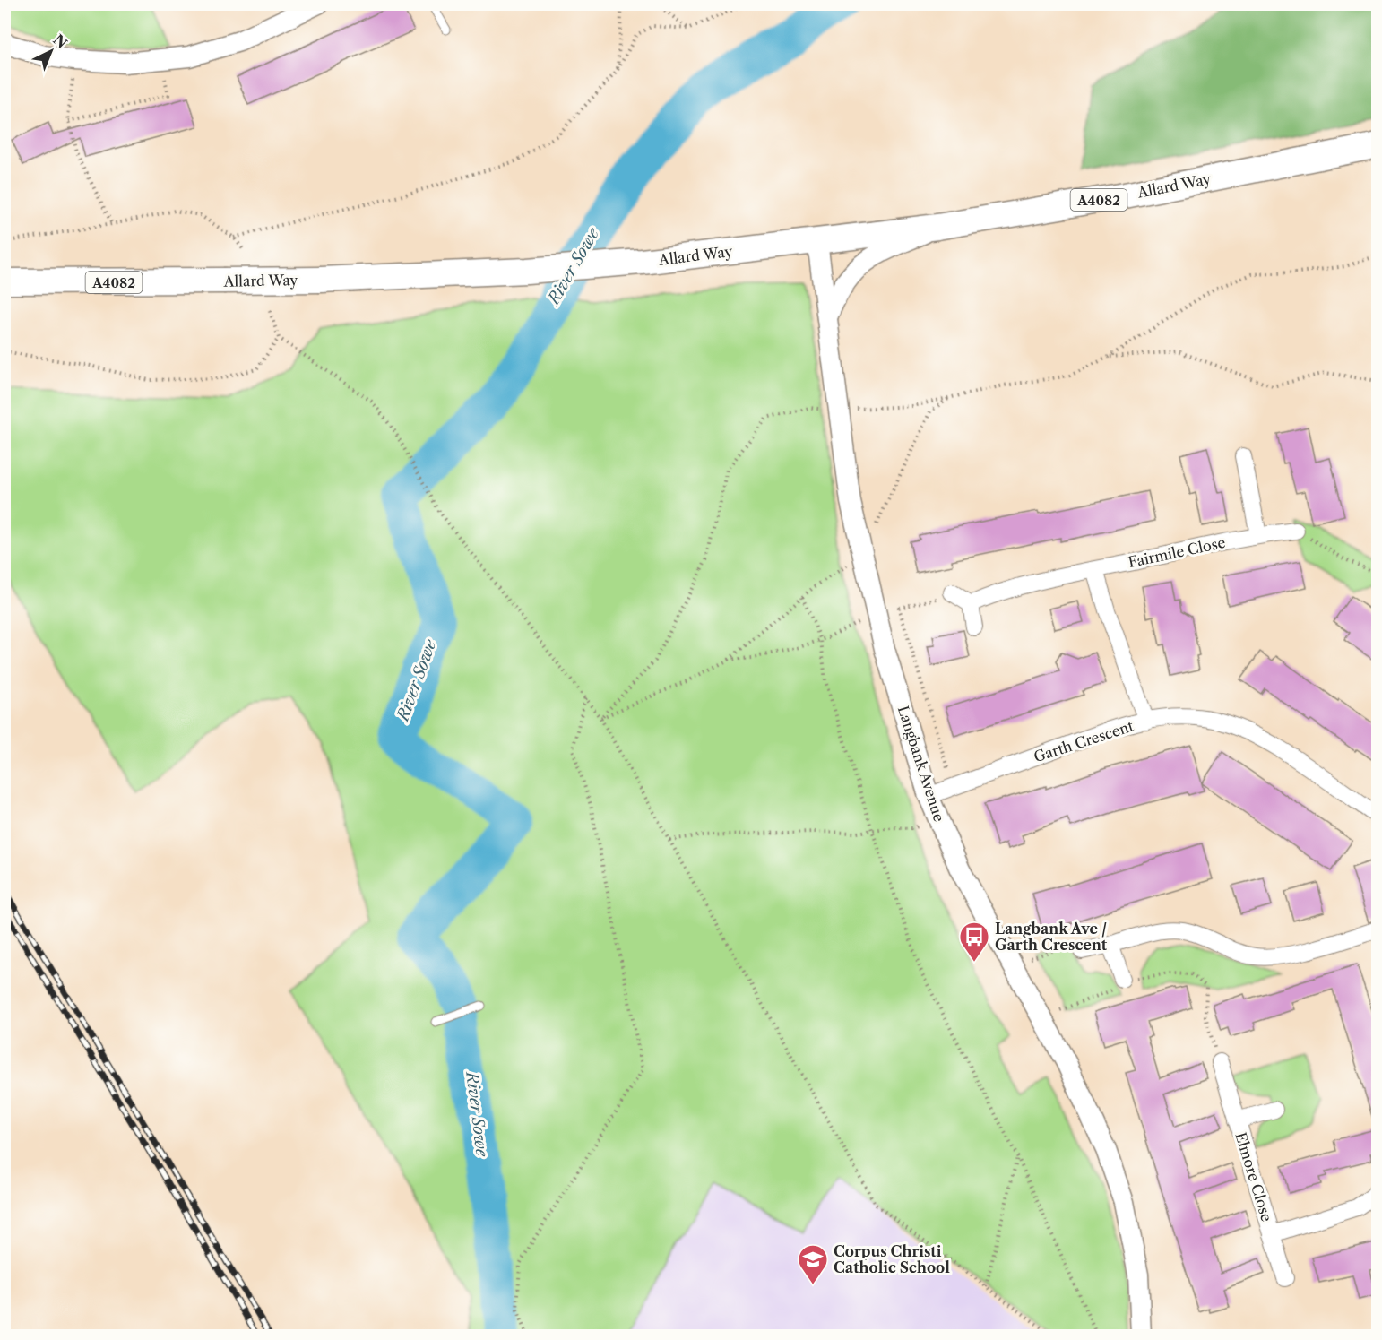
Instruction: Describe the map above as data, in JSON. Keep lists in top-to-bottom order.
{
  "streets": {
    "main road": ["Allard Way", "A4082"],
    "street": [
      "Fairmile Close",
      "Garth Crescent",
      "Langbank Avenue",
      "Elmore Close"
    ]
  },
  "crossings": [
    ["Allard Way", "Langbank Avenue"],
    ["Garth Crescent", "Langbank Avenue"]
  ],
  "water": ["River Sowe"],
  "places": {
    "bus stop": ["Langbank Ave / Garth Crescent"],
    "school or university": ["Corpus Christi Catholic School"]
  },
  "north": "top right"
}
